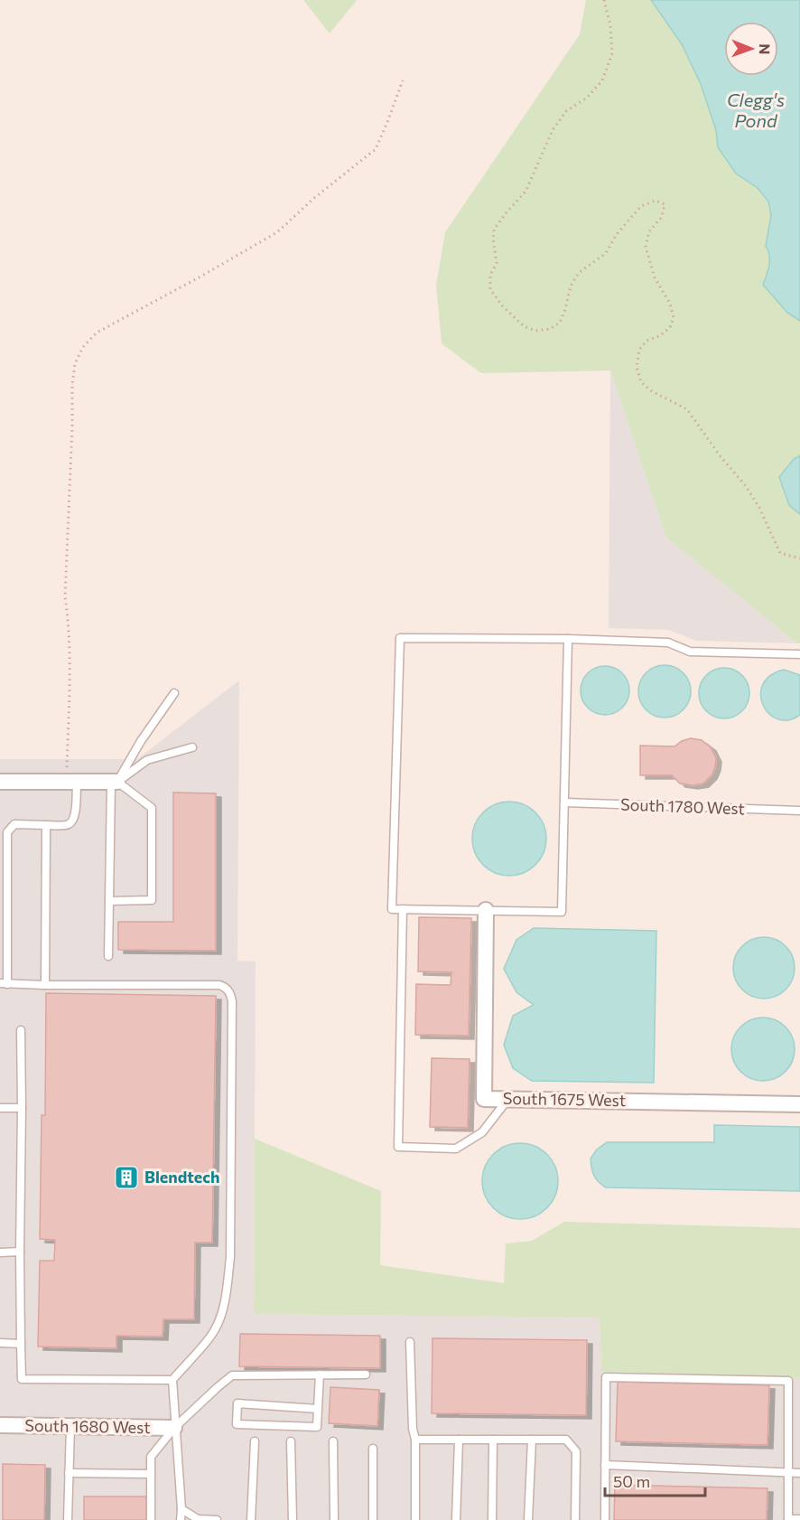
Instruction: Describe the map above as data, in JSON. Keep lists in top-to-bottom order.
{
  "streets": {
    "street": ["South 1675 West", "South 1680 West"],
    "lane": ["South 1780 West"]
  },
  "water": ["Clegg's Pond"],
  "places": {
    "building": ["Blendtech"]
  },
  "scale_bar": "50 m",
  "north": "right"
}
